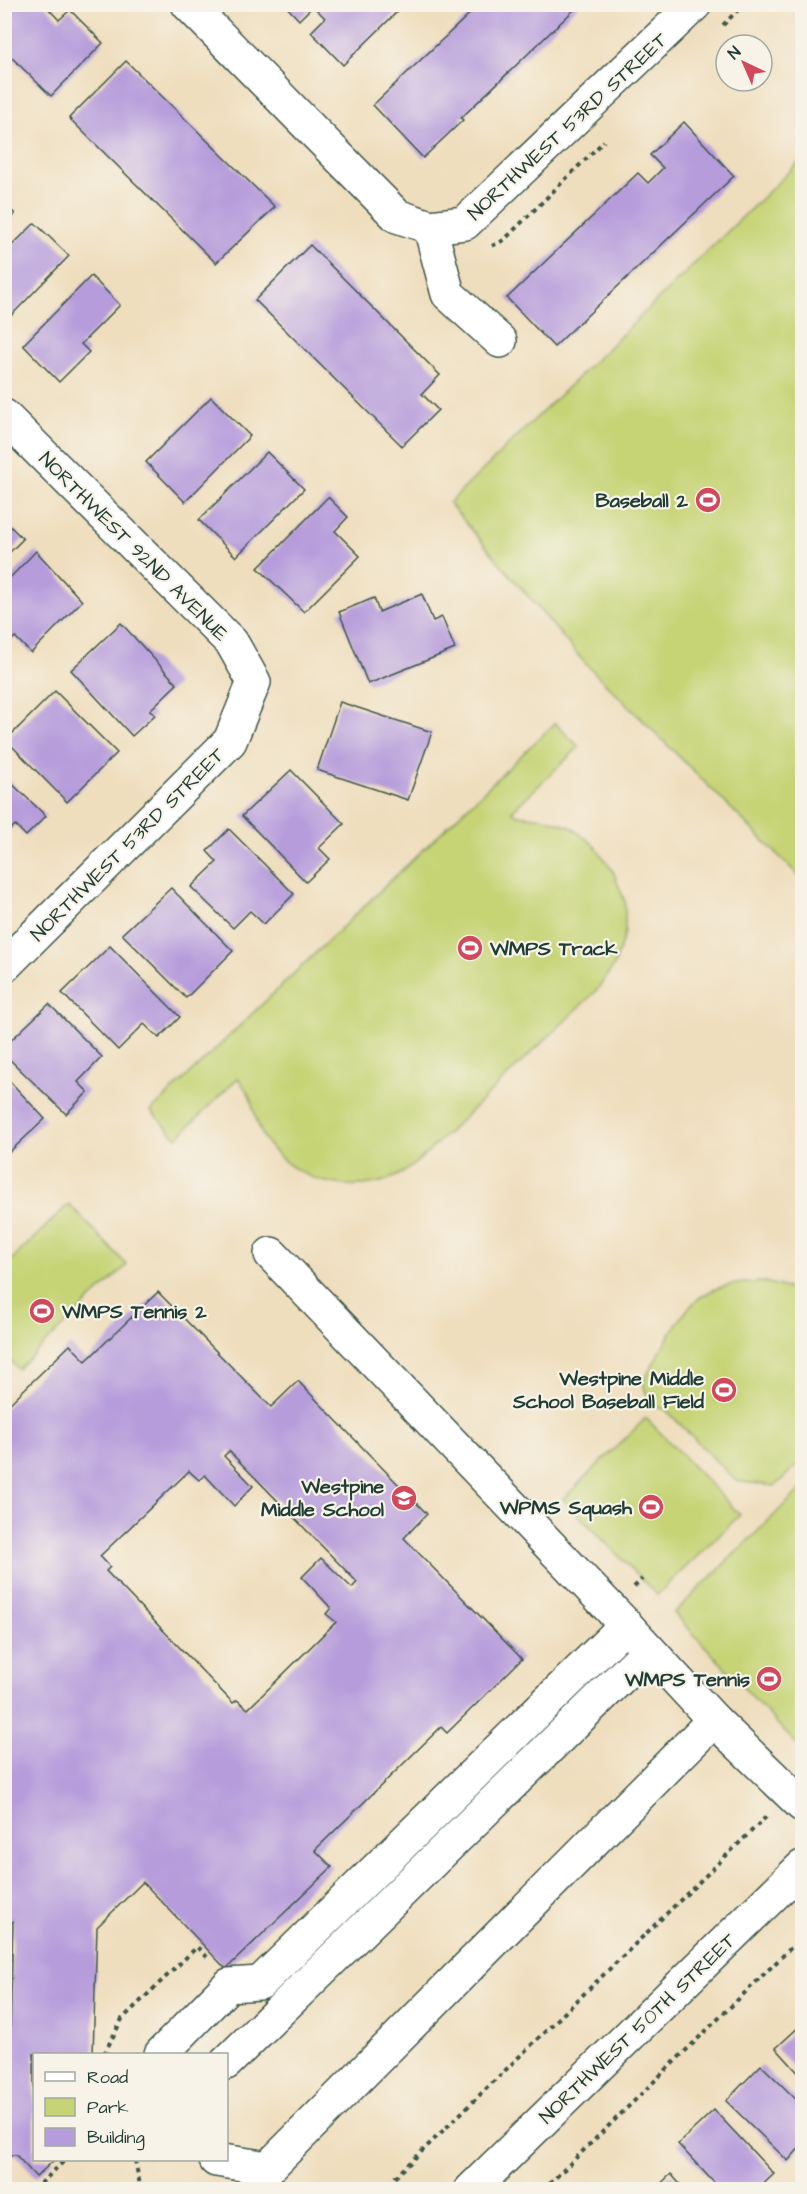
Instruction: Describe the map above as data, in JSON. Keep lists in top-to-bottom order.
{
  "streets": {
    "street": ["NORTHWEST 53RD STREET", "NORTHWEST 92ND AVENUE", "NORTHWEST 50TH STREET"]
  },
  "crossings": [
    ["NORTHWEST 53RD STREET", "NORTHWEST 92ND AVENUE"]
  ],
  "places": {
    "sports": [
      "Baseball 2",
      "WMPS Track",
      "WMPS Tennis 2",
      "Westpine Middle School Baseball Field",
      "WPMS Squash",
      "WMPS Tennis"
    ],
    "school or university": ["Westpine Middle School"]
  },
  "legend": ["Road", "Park", "Building"],
  "north": "top left"
}
